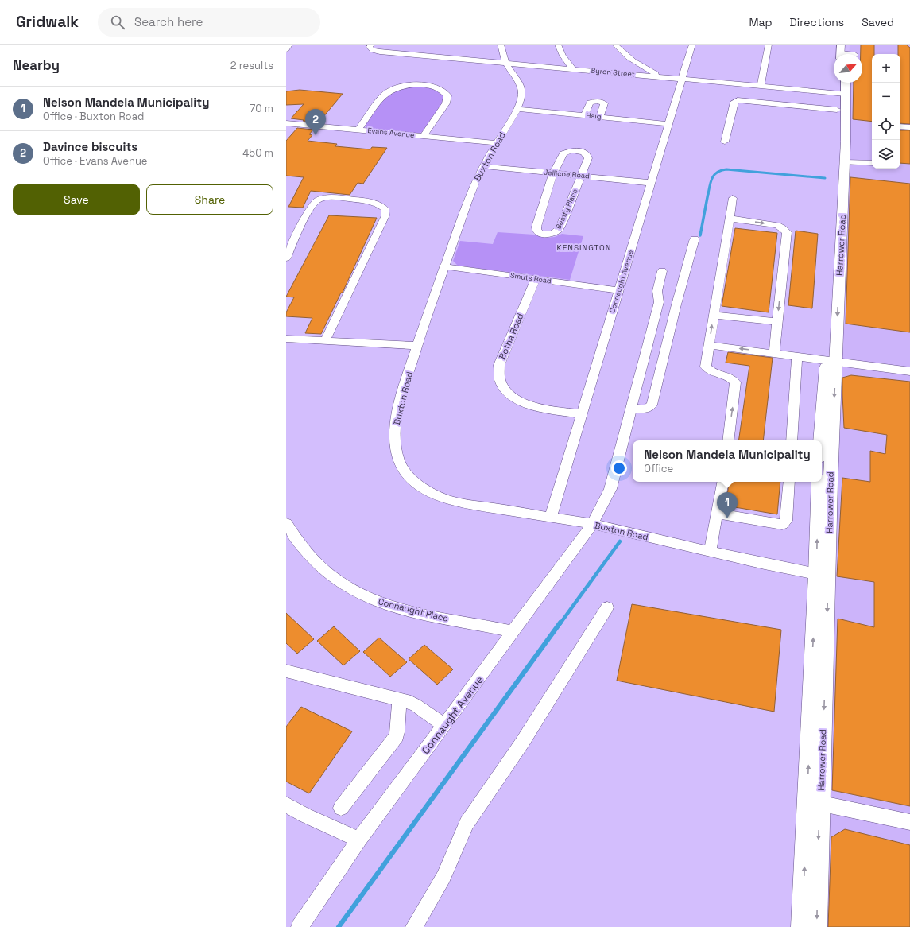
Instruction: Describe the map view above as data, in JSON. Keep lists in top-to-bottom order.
{
  "streets": {
    "main road": ["Harrower Road"],
    "street": [
      "Byron Street",
      "Haig",
      "Evans Avenue",
      "Buxton Road",
      "Jellicoe Road",
      "Beatty Place",
      "Smuts Road",
      "Connaught Avenue",
      "Botha Road",
      "Connaught Place"
    ]
  },
  "crossings": [
    ["Byron Street", "Buxton Road"],
    ["Byron Street", "Harrower Road"],
    ["Byron Street", "Connaught Avenue"],
    ["Haig", "Buxton Road"],
    ["Haig", "Connaught Avenue"],
    ["Evans Avenue", "Buxton Road"],
    ["Buxton Road", "Jellicoe Road"],
    ["Buxton Road", "Harrower Road"],
    ["Buxton Road", "Smuts Road"],
    ["Buxton Road", "Connaught Avenue"],
    ["Jellicoe Road", "Beatty Place"],
    ["Jellicoe Road", "Connaught Avenue"],
    ["Smuts Road", "Connaught Avenue"],
    ["Smuts Road", "Botha Road"],
    ["Connaught Avenue", "Botha Road"],
    ["Connaught Avenue", "Connaught Place"]
  ],
  "districts": ["KENSINGTON"],
  "north": "top right",
  "page": {
    "header": "Gridwalk",
    "search": "Search here",
    "nav": ["Map", "Directions", "Saved"],
    "heading": ["Nearby", "2 results"],
    "map_buttons": ["+", "−"],
    "list": [
      {
        "mark": "1",
        "name": "Nelson Mandela Municipality",
        "note": "Office · Buxton Road",
        "value": "70 m"
      },
      {
        "mark": "2",
        "name": "Davince biscuits",
        "note": "Office · Evans Avenue",
        "value": "450 m"
      }
    ],
    "pins": ["2", "1"],
    "buttons": ["Save", "Share"],
    "popup": ["Nelson Mandela Municipality", "Office"]
  }
}
